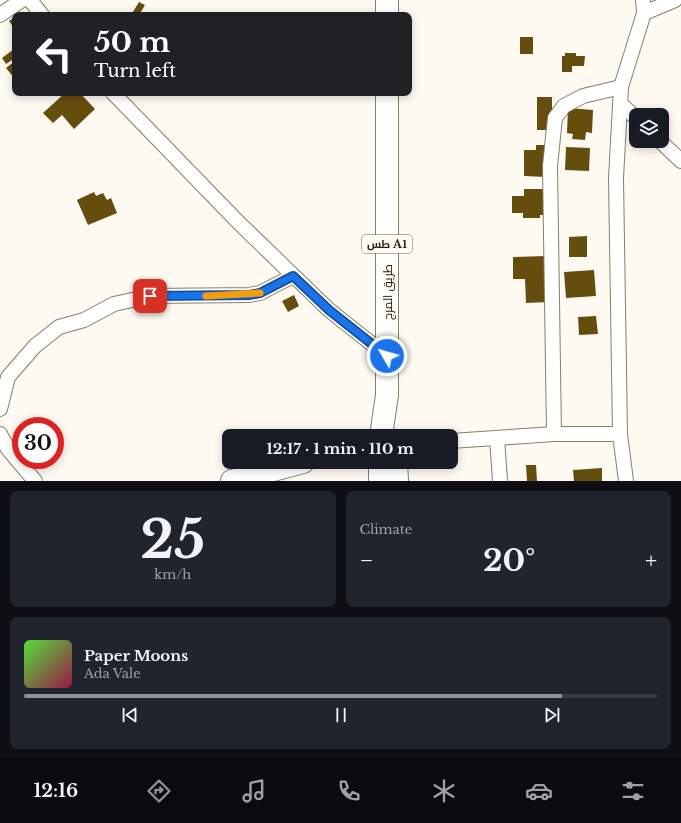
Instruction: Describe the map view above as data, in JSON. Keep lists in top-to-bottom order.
{
  "streets": {
    "main road": ["طس A1", "طريق المرج"]
  },
  "crossings": [
    ["طس A1", "طريق المرج"]
  ],
  "page": {
    "turn": ["50 m", "Turn left"],
    "limit": "30",
    "trip": "12:17 · 1 min · 110 m",
    "tile": [
      ["25", "km/h"],
      "Climate"
    ],
    "heat": ["−", "20°", "+"],
    "song": ["Paper Moons", "Ada Vale"],
    "tabs": "12:16"
  }
}
